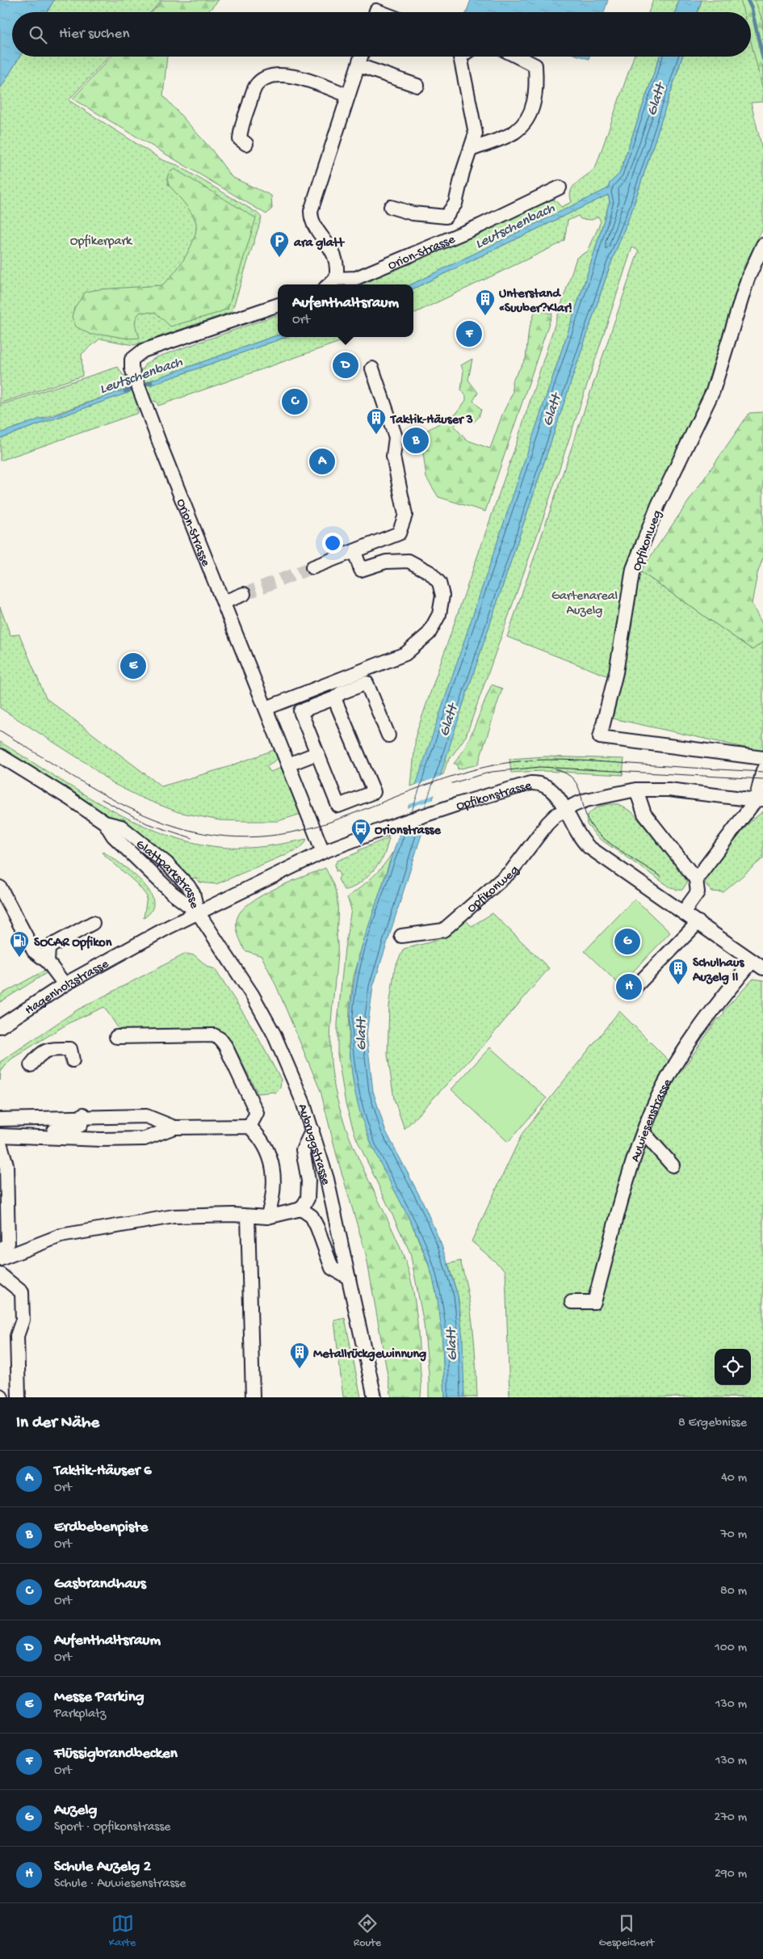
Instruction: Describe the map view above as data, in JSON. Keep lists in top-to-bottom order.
{
  "streets": {
    "street": [
      "Orion-Strasse",
      "Opfikonweg",
      "Opfikonstrasse",
      "Glattparkstrasse",
      "Hagenholzstrasse",
      "Auwiesenstrasse",
      "Aubruggstrasse"
    ]
  },
  "crossings": [
    ["Orion-Strasse", "Opfikonstrasse"],
    ["Opfikonweg", "Opfikonstrasse"],
    ["Opfikonstrasse", "Glattparkstrasse"],
    ["Opfikonstrasse", "Hagenholzstrasse"],
    ["Opfikonstrasse", "Auwiesenstrasse"],
    ["Opfikonstrasse", "Aubruggstrasse"],
    ["Glattparkstrasse", "Hagenholzstrasse"],
    ["Glattparkstrasse", "Aubruggstrasse"],
    ["Hagenholzstrasse", "Aubruggstrasse"]
  ],
  "water": ["Glatt", "Leutschenbach"],
  "parks": ["Opfikerpark", "Gartenareal Auzelg"],
  "places": {
    "parking": ["ara glatt"],
    "building": [
      "Unterstand «Suuber?Klar!",
      "Taktik-Häuser 3",
      "Schulhaus Auzelg II",
      "Metallrückgewinnung"
    ],
    "bus stop": ["Orionstrasse"],
    "fuel station": ["SOCAR Opfikon"]
  },
  "page": {
    "search": "Hier suchen",
    "popup": ["Aufenthaltsraum", "Ort"],
    "pins": [
      "F",
      "D",
      "C",
      "B",
      "A",
      "E",
      "G",
      "H"
    ],
    "heading": ["In der Nähe", "8 Ergebnisse"],
    "list": [
      {
        "mark": "A",
        "name": "Taktik-Häuser 6",
        "note": "Ort",
        "value": "40 m"
      },
      {
        "mark": "B",
        "name": "Erdbebenpiste",
        "note": "Ort",
        "value": "70 m"
      },
      {
        "mark": "C",
        "name": "Gasbrandhaus",
        "note": "Ort",
        "value": "80 m"
      },
      {
        "mark": "D",
        "name": "Aufenthaltsraum",
        "note": "Ort",
        "value": "100 m"
      },
      {
        "mark": "E",
        "name": "Messe Parking",
        "note": "Parkplatz",
        "value": "130 m"
      },
      {
        "mark": "F",
        "name": "Flüssigbrandbecken",
        "note": "Ort",
        "value": "130 m"
      },
      {
        "mark": "G",
        "name": "Auzelg",
        "note": "Sport · Opfikonstrasse",
        "value": "270 m"
      },
      {
        "mark": "H",
        "name": "Schule Auzelg 2",
        "note": "Schule · Auwiesenstrasse",
        "value": "290 m"
      }
    ],
    "nav": ["Karte", "Route", "Gespeichert"]
  }
}
